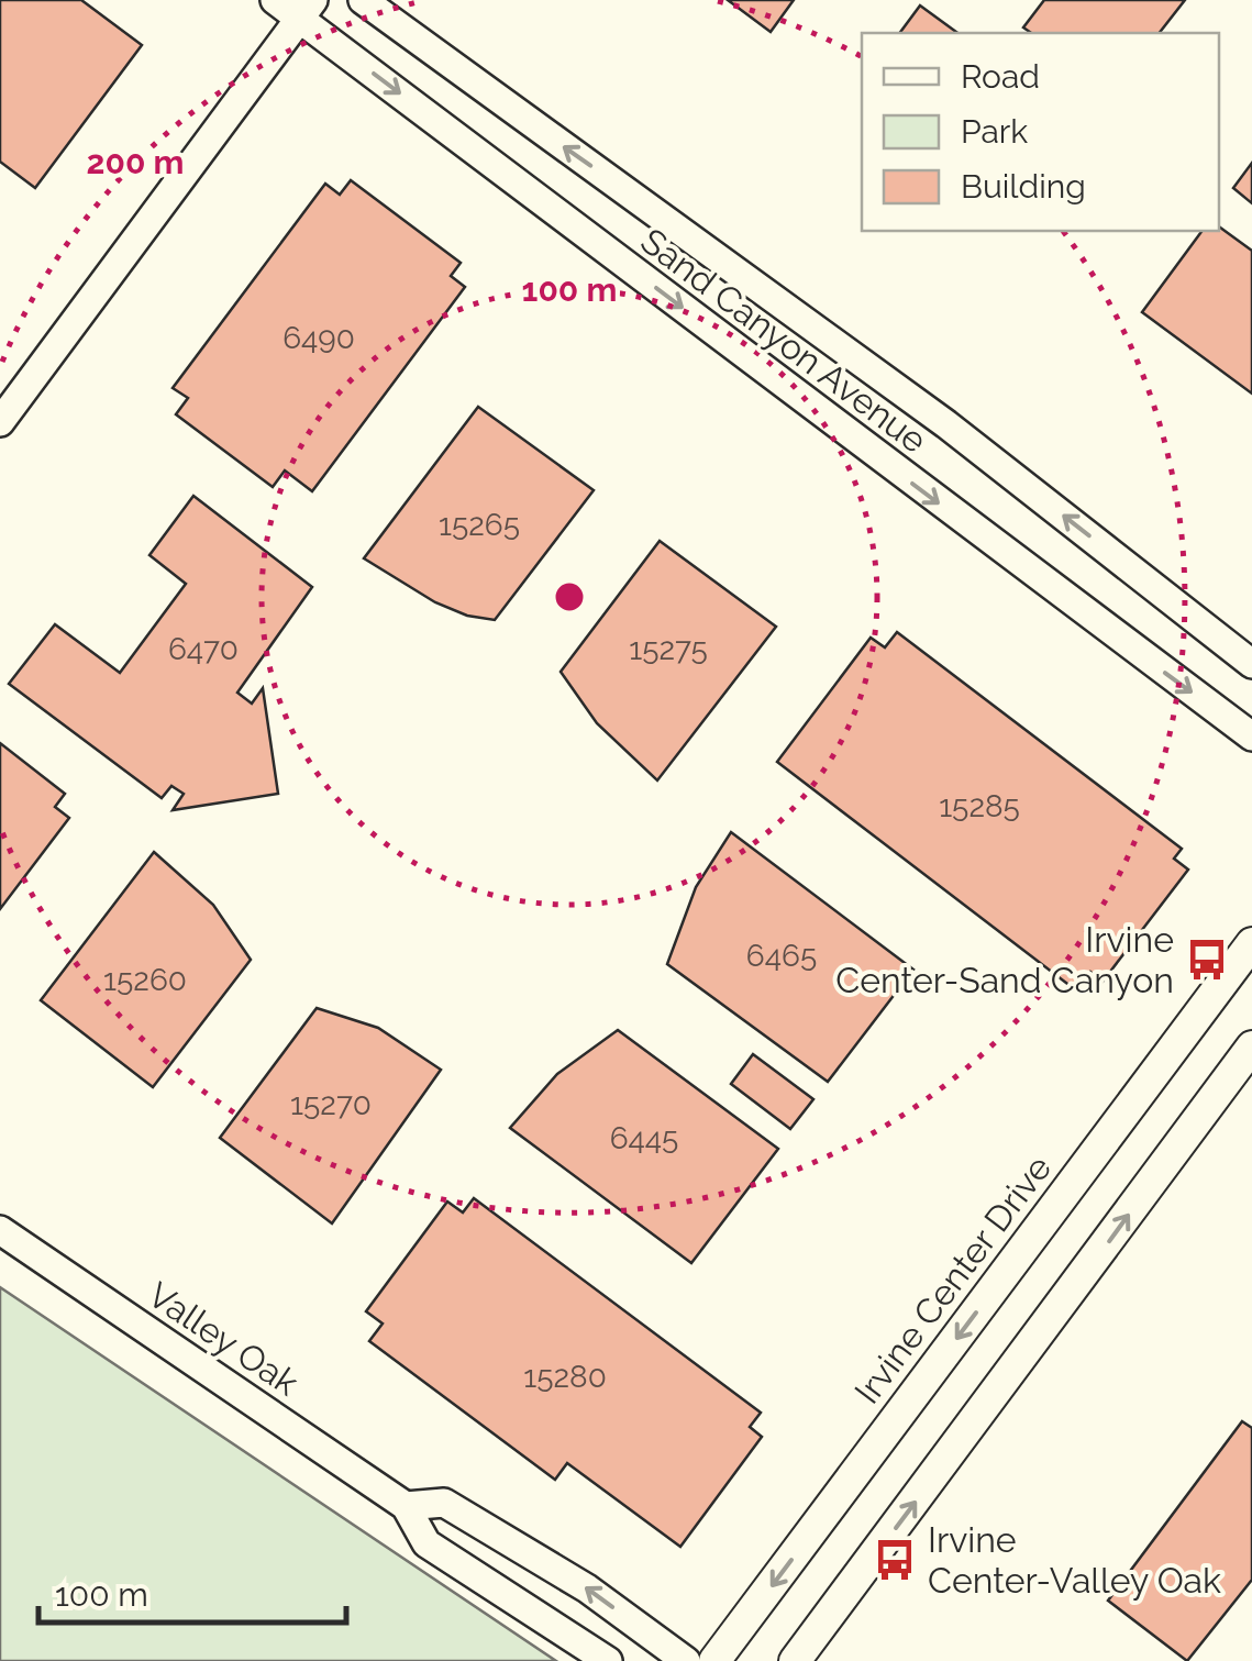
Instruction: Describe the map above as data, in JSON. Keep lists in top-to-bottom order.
{
  "streets": {
    "main road": ["Sand Canyon Avenue", "Irvine Center Drive", "Valley Oak"]
  },
  "places": {
    "bus stop": ["Irvine Center-Sand Canyon", "Irvine Center-Valley Oak"]
  },
  "house_numbers": [
    "6490",
    "15265",
    "6470",
    "15275",
    "15285",
    "6465",
    "15260",
    "15270",
    "6445",
    "15280"
  ],
  "legend": ["Road", "Park", "Building"],
  "scale_bar": "100 m",
  "rings": ["200 m", "100 m"]
}
